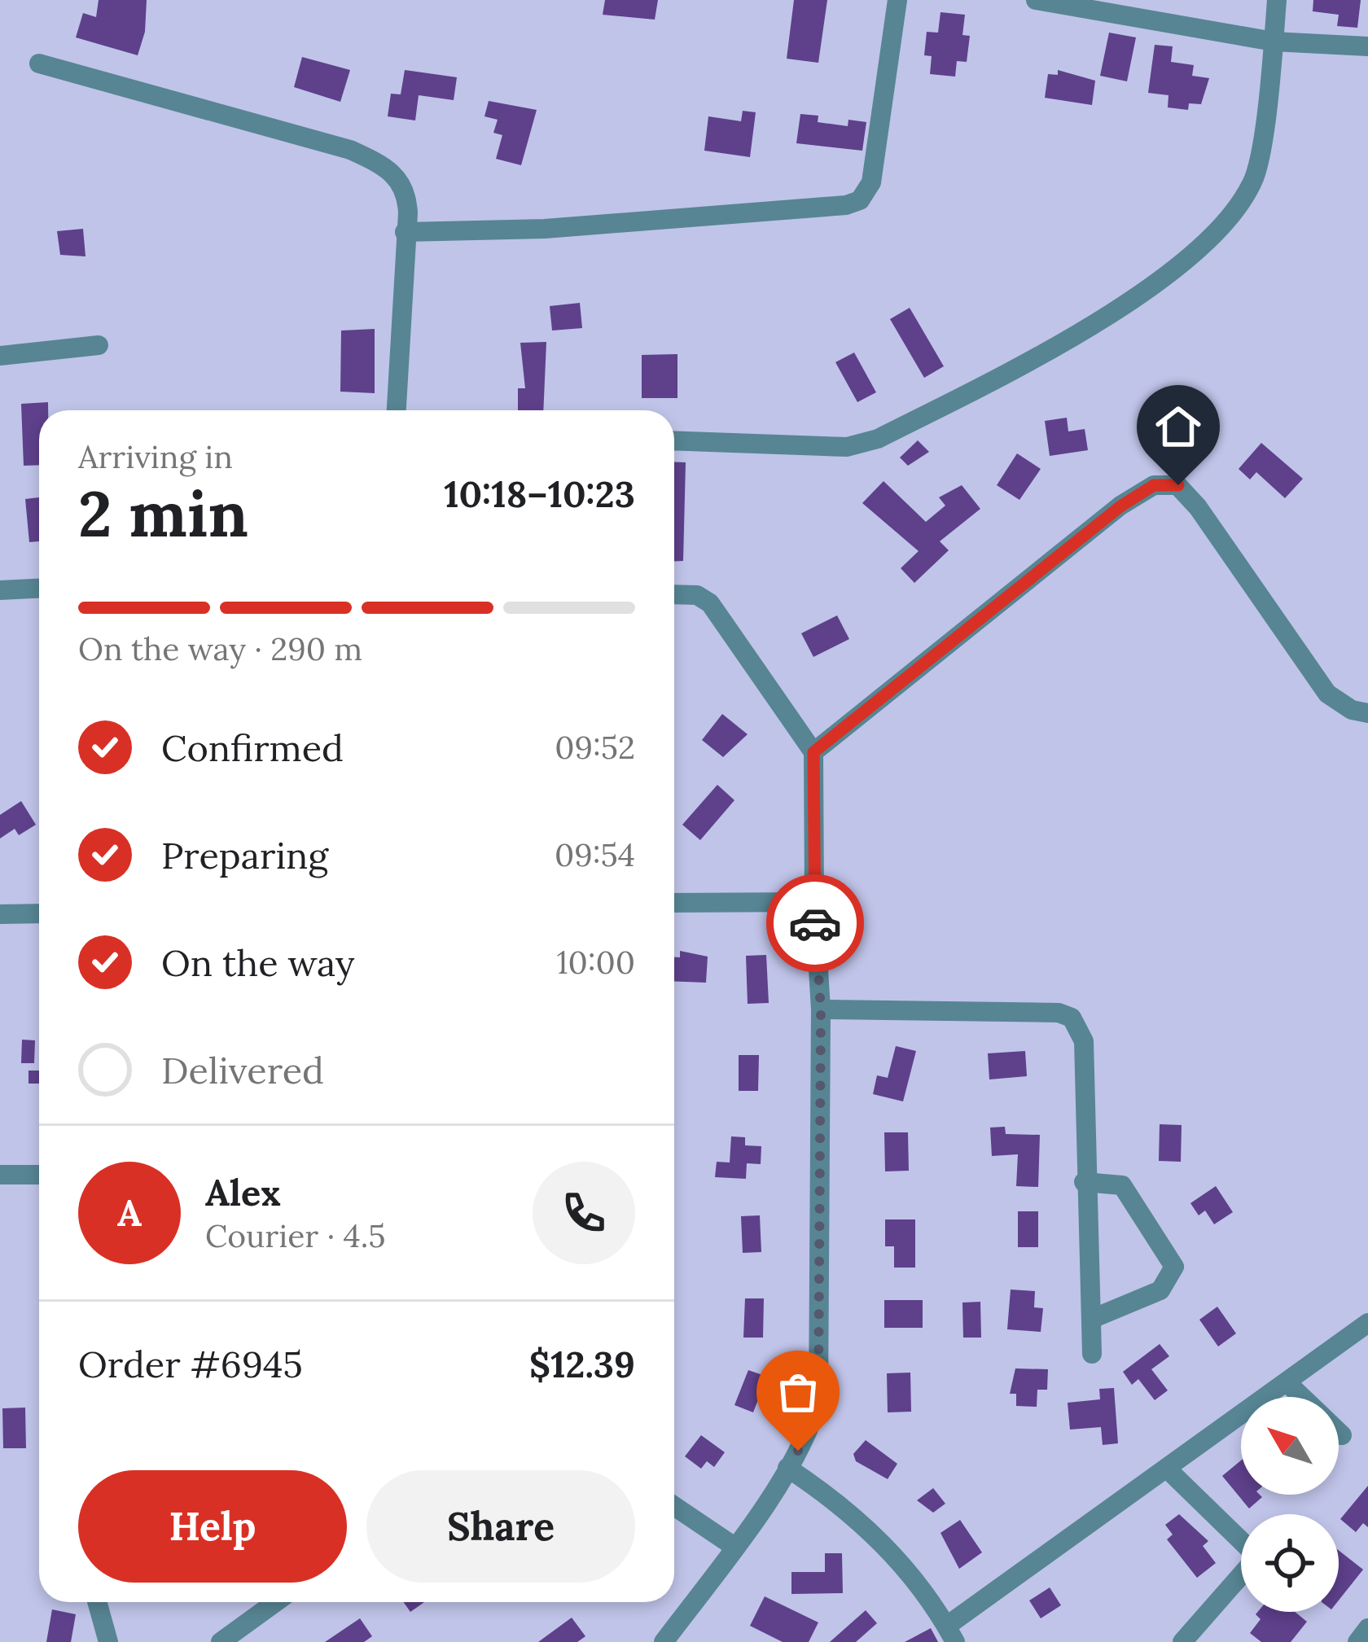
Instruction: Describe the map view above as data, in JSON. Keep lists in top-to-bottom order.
{
  "north": "top left",
  "page": {
    "heading": ["2 min", "Arriving in", "10:18–10:23"],
    "panel": [
      "Alex",
      "Courier · 4.5",
      "Order #6945",
      "$12.39"
    ],
    "bar": "On the way · 290 m",
    "list": [
      ["Confirmed", "09:52"],
      ["Preparing", "09:54"],
      ["On the way", "10:00"],
      "Delivered"
    ],
    "round": "A",
    "buttons": ["Help", "Share"]
  }
}
